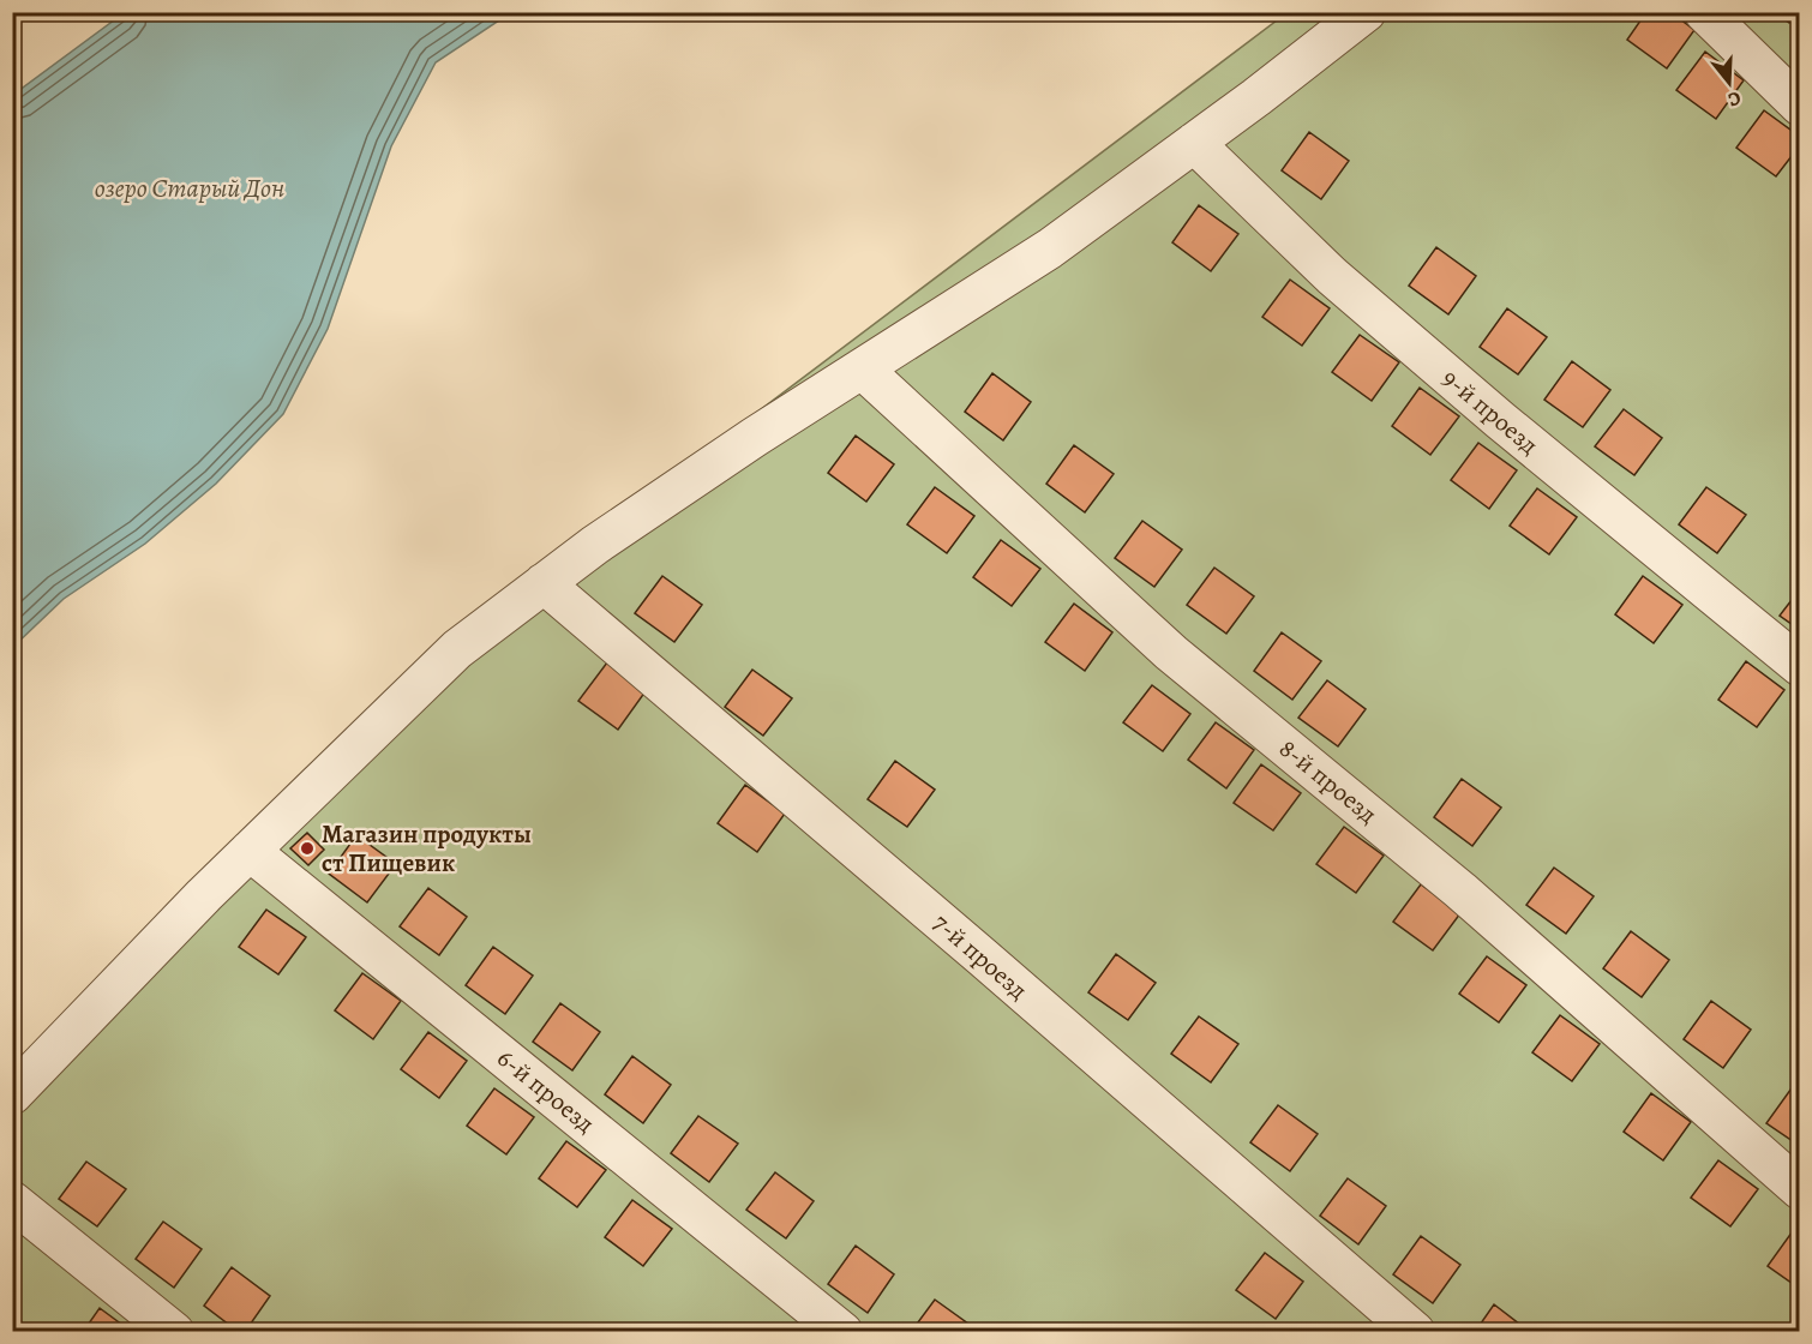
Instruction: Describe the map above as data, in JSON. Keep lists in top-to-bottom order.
{
  "streets": {
    "street": [
      "9-й проезд",
      "8-й проезд",
      "7-й проезд",
      "6-й проезд"
    ]
  },
  "water": ["озеро Старый Дон"],
  "places": ["Магазин продукты ст Пищевик"],
  "north": "bottom"
}
